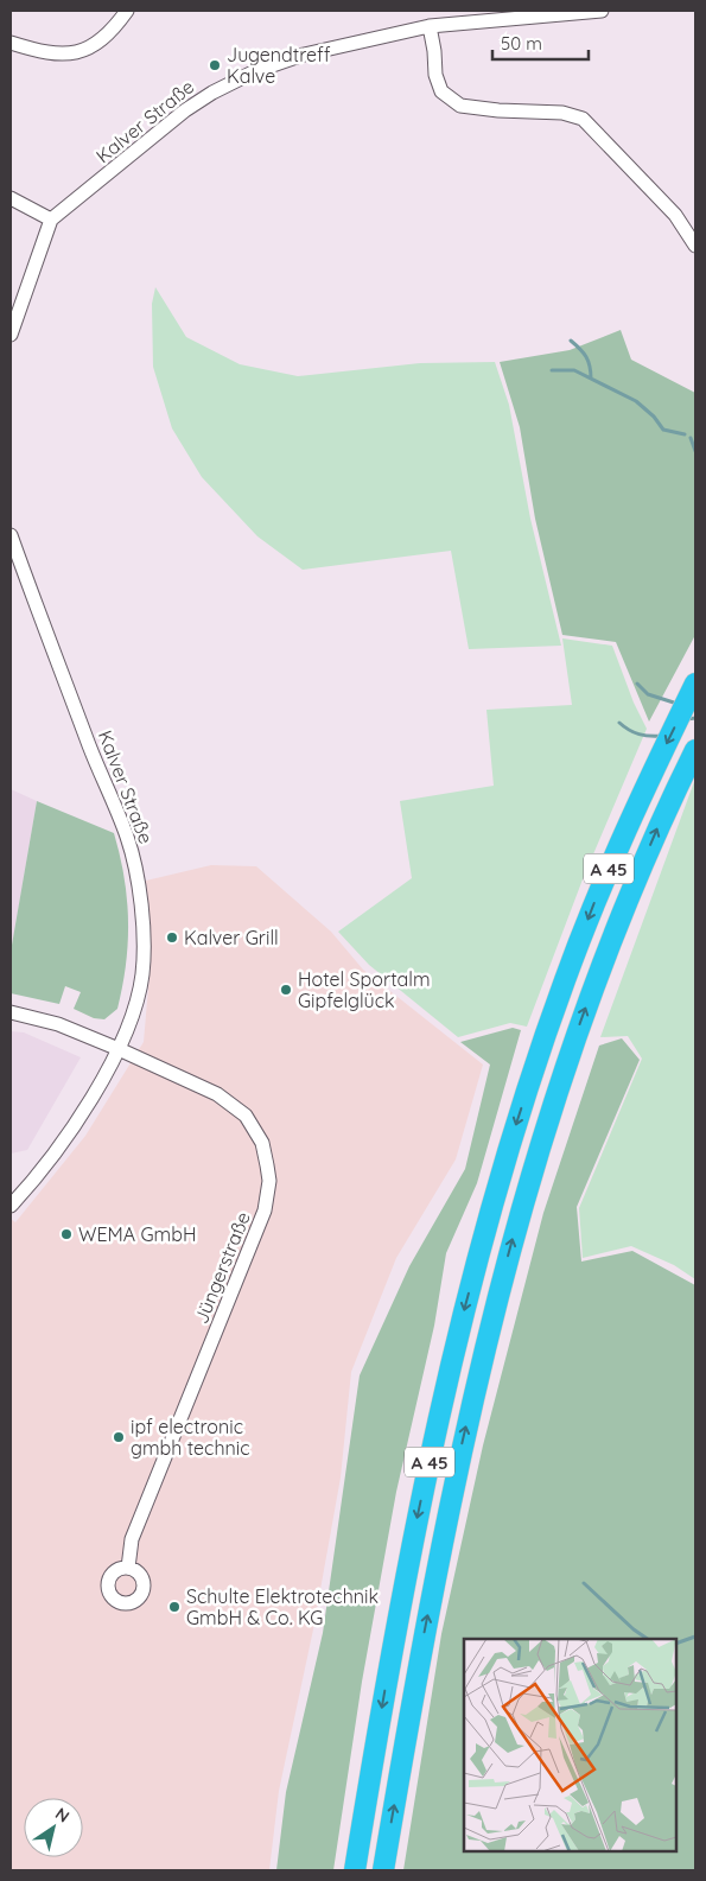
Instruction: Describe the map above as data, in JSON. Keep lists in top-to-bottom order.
{
  "streets": {
    "highway": ["A 45"],
    "street": ["Kalver Straße", "Jüngerstraße"]
  },
  "crossings": [
    ["Kalver Straße", "Jüngerstraße"]
  ],
  "places": [
    "Jugendtreff Kalve",
    "Kalver Grill",
    "Hotel Sportalm Gipfelglück",
    "WEMA GmbH",
    "ipf electronic gmbh technic",
    "Schulte Elektrotechnik GmbH & Co. KG"
  ],
  "scale_bar": "50 m",
  "north": "top right"
}
